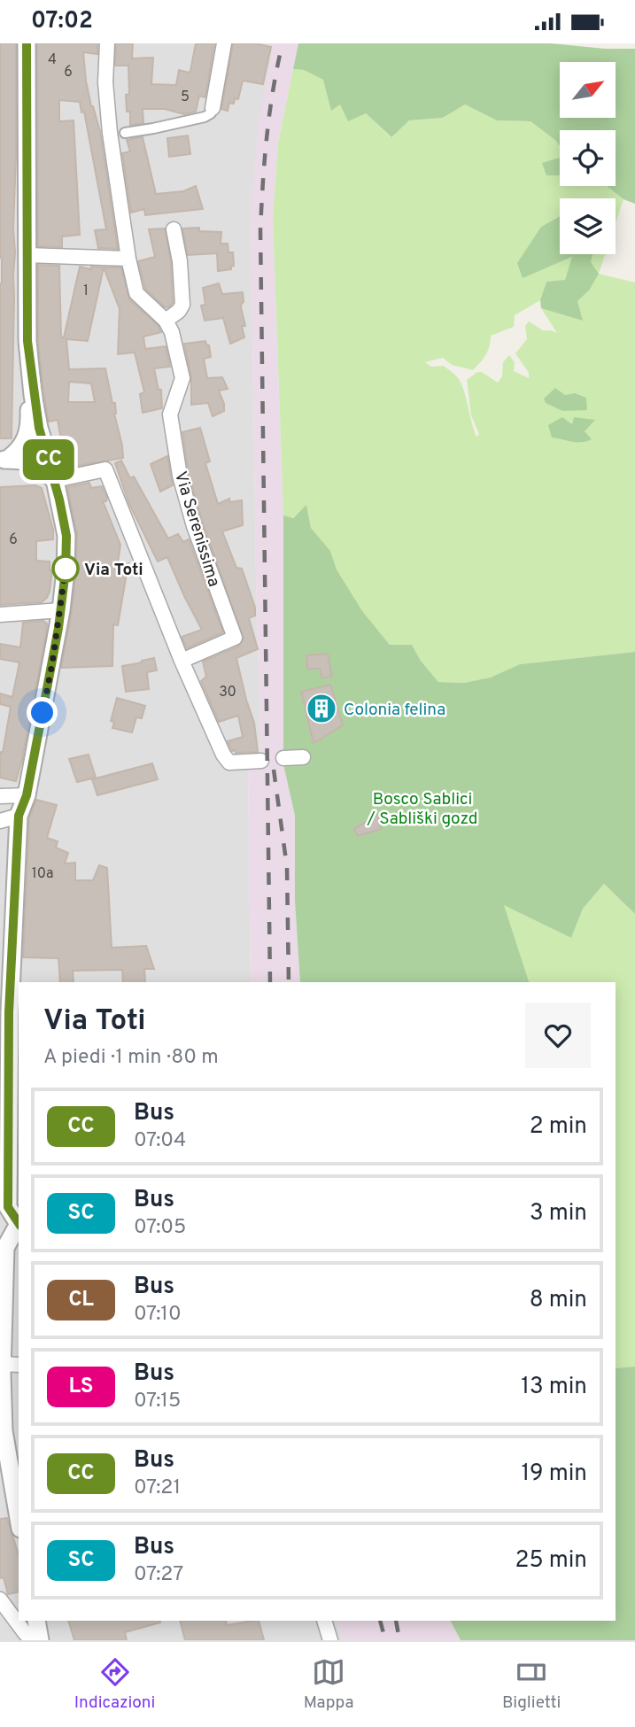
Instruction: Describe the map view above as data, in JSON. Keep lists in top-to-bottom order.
{
  "streets": {
    "street": ["Via Serenissima"]
  },
  "parks": ["Bosco Sablici / Sabliški gozd"],
  "places": {
    "other": ["Via Toti"],
    "building": ["Colonia felina"]
  },
  "lines": ["bus line CC"],
  "house_numbers": [
    "4",
    "6",
    "5",
    "1",
    "6",
    "30",
    "10a"
  ],
  "north": "top right",
  "page": {
    "status": "07:02",
    "on_map": "CC",
    "heading": ["Via Toti", "A piedi · 1 min · 80 m"],
    "list": [
      {
        "mark": "CC",
        "name": "Bus",
        "note": "07:04",
        "value": "2 min"
      },
      {
        "mark": "SC",
        "name": "Bus",
        "note": "07:05",
        "value": "3 min"
      },
      {
        "mark": "CL",
        "name": "Bus",
        "note": "07:10",
        "value": "8 min"
      },
      {
        "mark": "LS",
        "name": "Bus",
        "note": "07:15",
        "value": "13 min"
      },
      {
        "mark": "CC",
        "name": "Bus",
        "note": "07:21",
        "value": "19 min"
      },
      {
        "mark": "SC",
        "name": "Bus",
        "note": "07:27",
        "value": "25 min"
      }
    ],
    "tabs": ["Indicazioni", "Mappa", "Biglietti"]
  }
}
